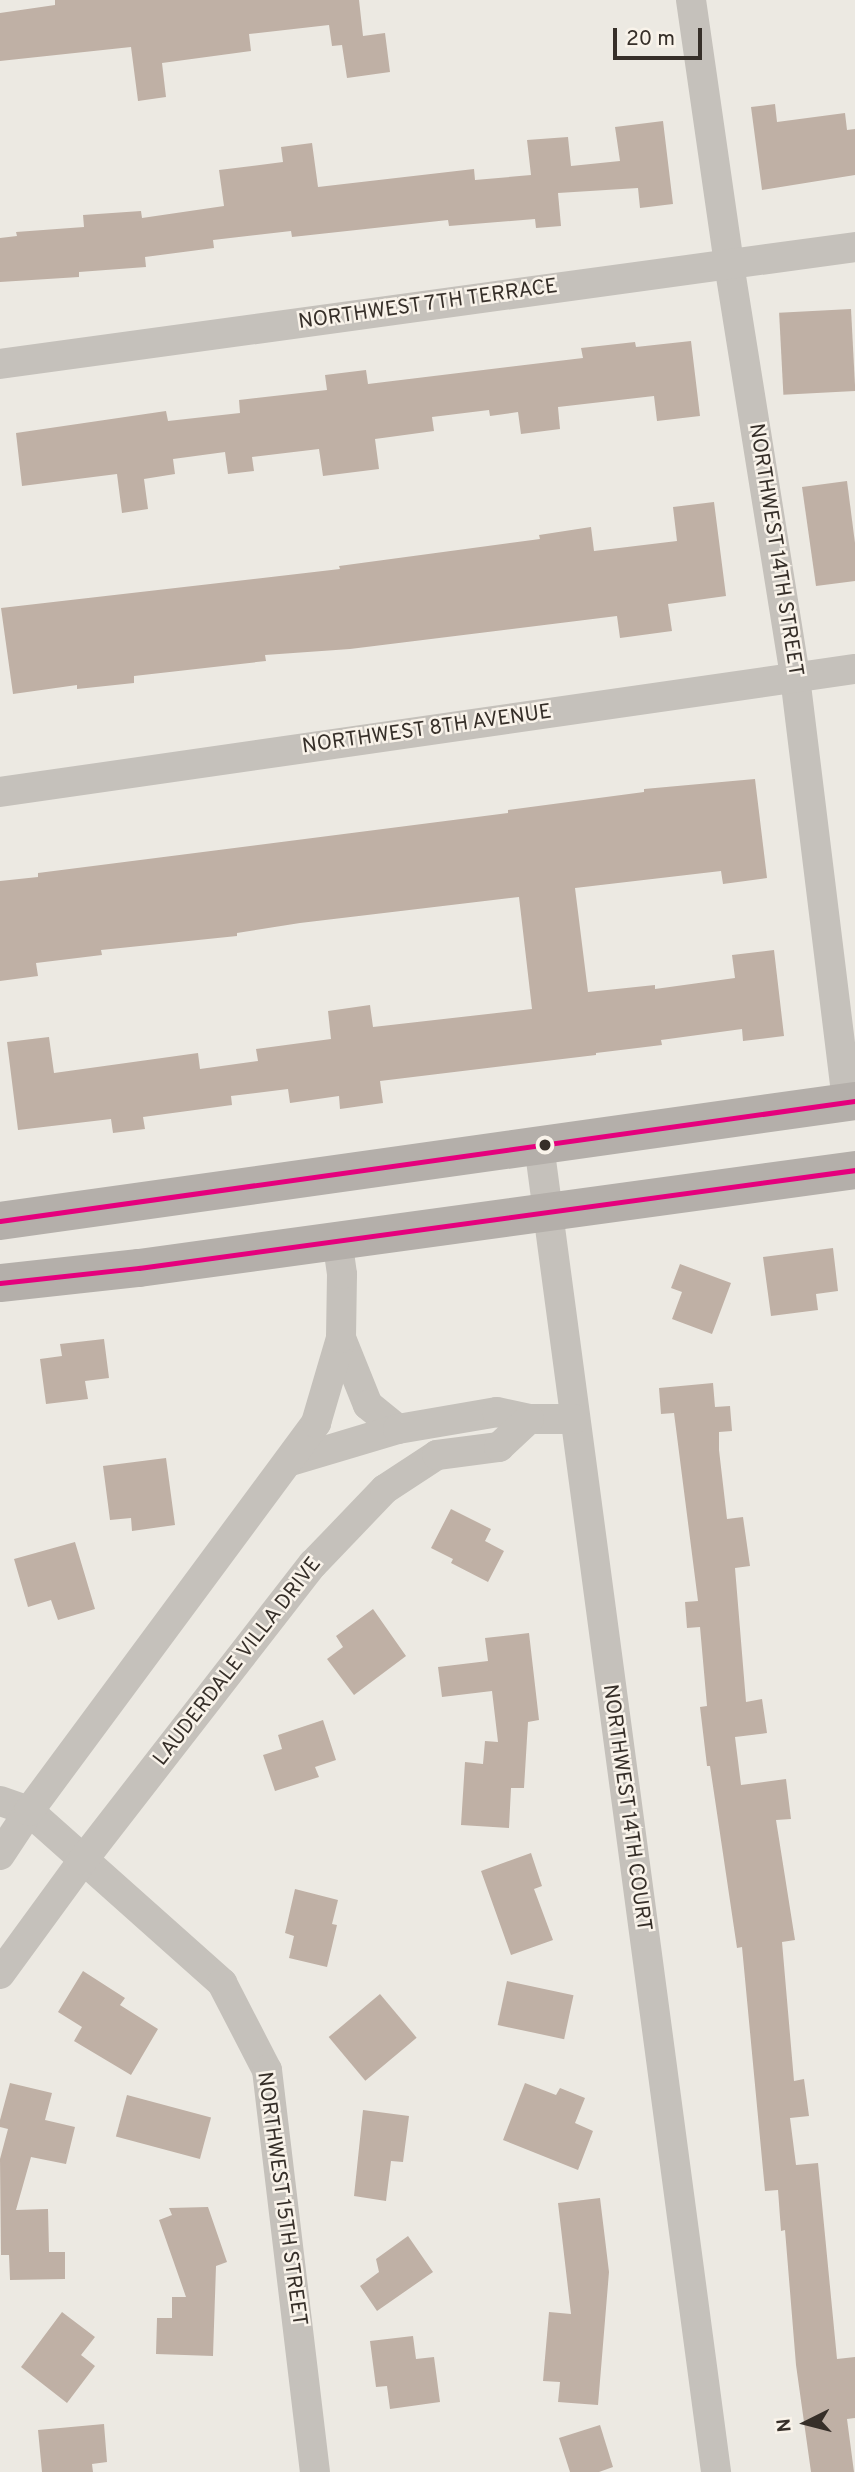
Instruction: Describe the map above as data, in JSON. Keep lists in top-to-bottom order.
{
  "streets": {
    "street": [
      "NORTHWEST 7TH TERRACE",
      "NORTHWEST 14TH STREET",
      "NORTHWEST 8TH AVENUE",
      "LAUDERDALE VILLA DRIVE",
      "NORTHWEST 14TH COURT",
      "NORTHWEST 15TH STREET"
    ]
  },
  "crossings": [
    ["NORTHWEST 7TH TERRACE", "NORTHWEST 14TH STREET"],
    ["NORTHWEST 14TH STREET", "NORTHWEST 8TH AVENUE"],
    ["LAUDERDALE VILLA DRIVE", "NORTHWEST 15TH STREET"]
  ],
  "scale_bar": "20 m",
  "north": "left"
}
